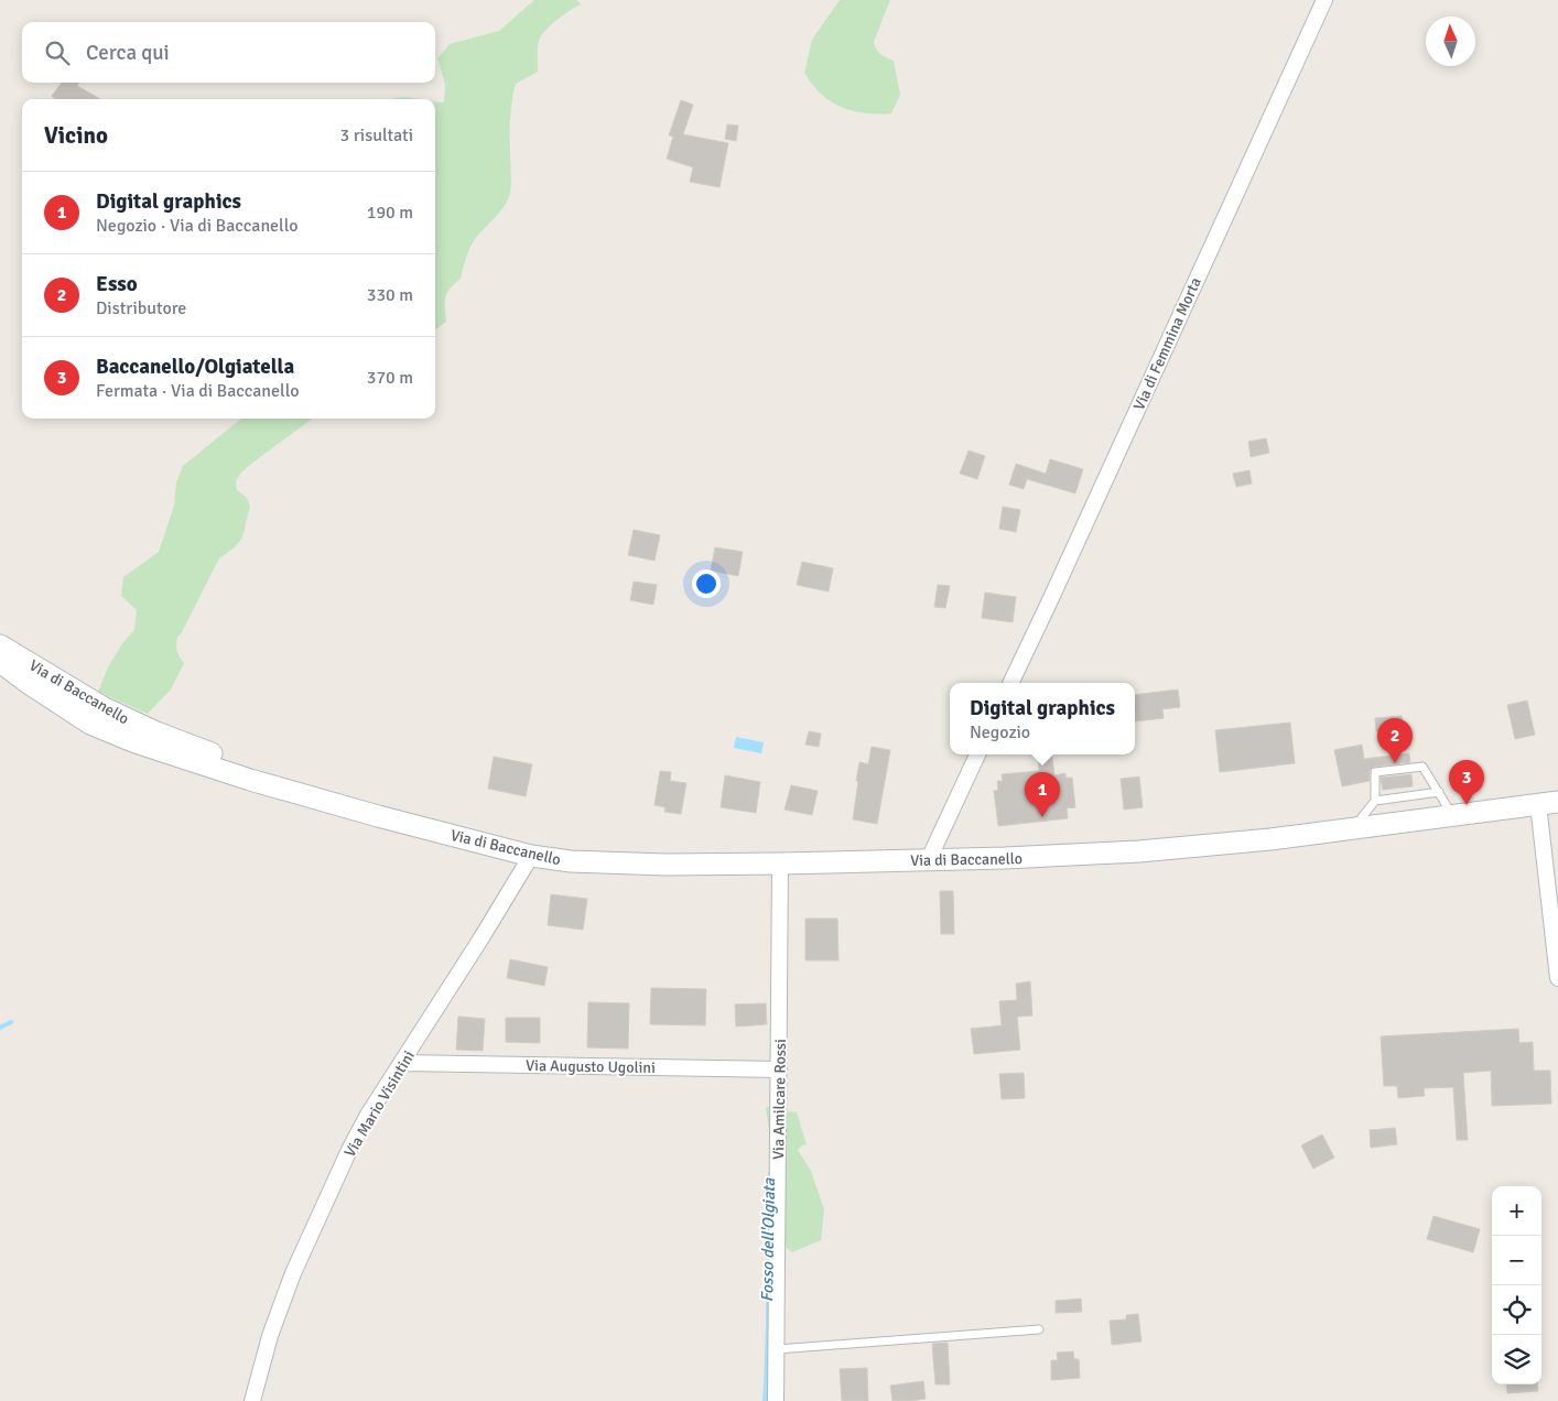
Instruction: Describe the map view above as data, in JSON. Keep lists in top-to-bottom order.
{
  "streets": {
    "street": [
      "Via di Femmina Morta",
      "Via di Baccanello",
      "Via Augusto Ugolini",
      "Via Amilcare Rossi",
      "Via Mario Visintini"
    ]
  },
  "crossings": [
    ["Via di Baccanello", "Via Amilcare Rossi"],
    ["Via di Baccanello", "Via Mario Visintini"],
    ["Via Augusto Ugolini", "Via Amilcare Rossi"],
    ["Via Augusto Ugolini", "Via Mario Visintini"]
  ],
  "water": ["Fosso dell'Olgiata"],
  "north": "top",
  "page": {
    "search": "Cerca qui",
    "heading": ["Vicino", "3 risultati"],
    "list": [
      {
        "mark": "1",
        "name": "Digital graphics",
        "note": "Negozio · Via di Baccanello",
        "value": "190 m"
      },
      {
        "mark": "2",
        "name": "Esso",
        "note": "Distributore",
        "value": "330 m"
      },
      {
        "mark": "3",
        "name": "Baccanello/Olgiatella",
        "note": "Fermata · Via di Baccanello",
        "value": "370 m"
      }
    ],
    "popup": ["Digital graphics", "Negozio"],
    "pins": ["2", "3", "1"],
    "map_buttons": ["+", "−"]
  }
}
